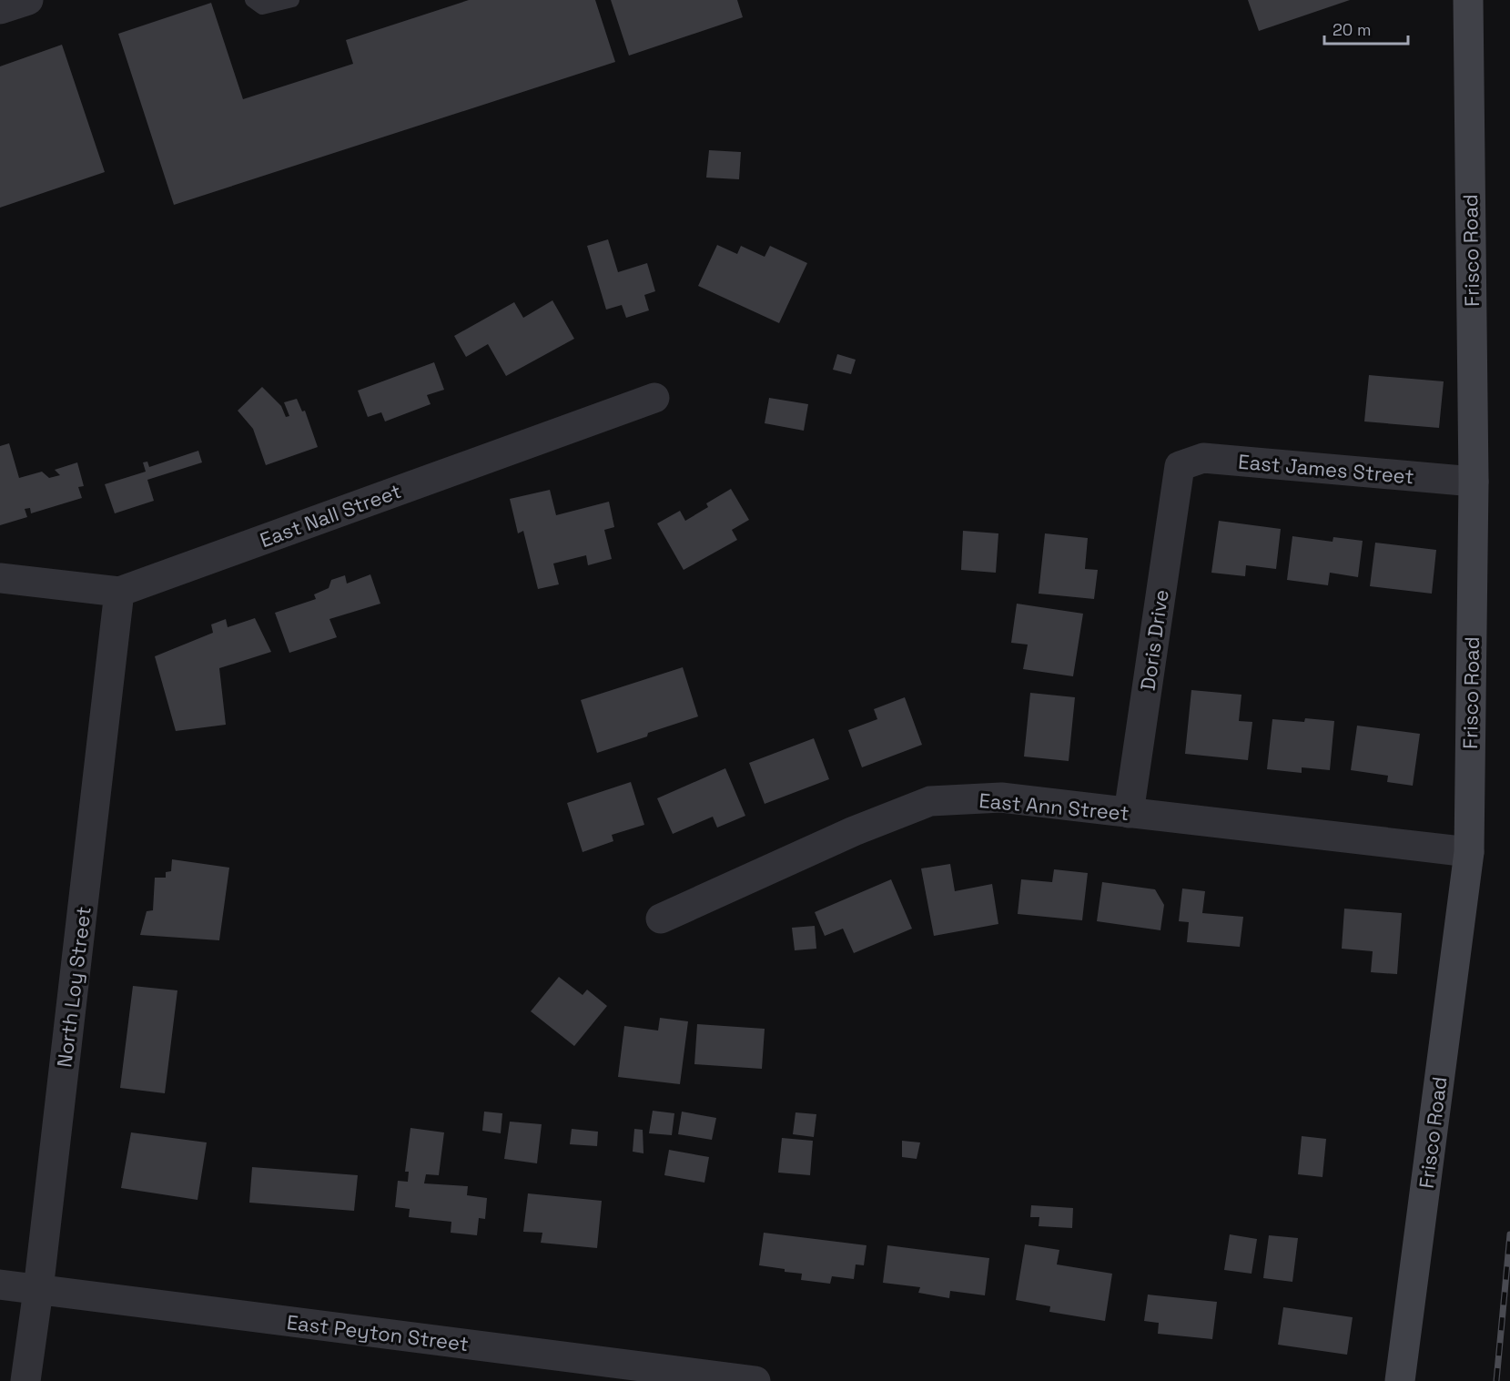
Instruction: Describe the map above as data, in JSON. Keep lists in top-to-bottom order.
{
  "streets": {
    "street": [
      "Frisco Road",
      "East James Street",
      "East Nall Street",
      "Doris Drive",
      "East Ann Street",
      "North Loy Street",
      "East Peyton Street"
    ]
  },
  "crossings": [
    ["Frisco Road", "East James Street"],
    ["Frisco Road", "East Ann Street"],
    ["East James Street", "Doris Drive"],
    ["East Nall Street", "North Loy Street"],
    ["Doris Drive", "East Ann Street"],
    ["North Loy Street", "East Peyton Street"]
  ],
  "scale_bar": "20 m"
}
